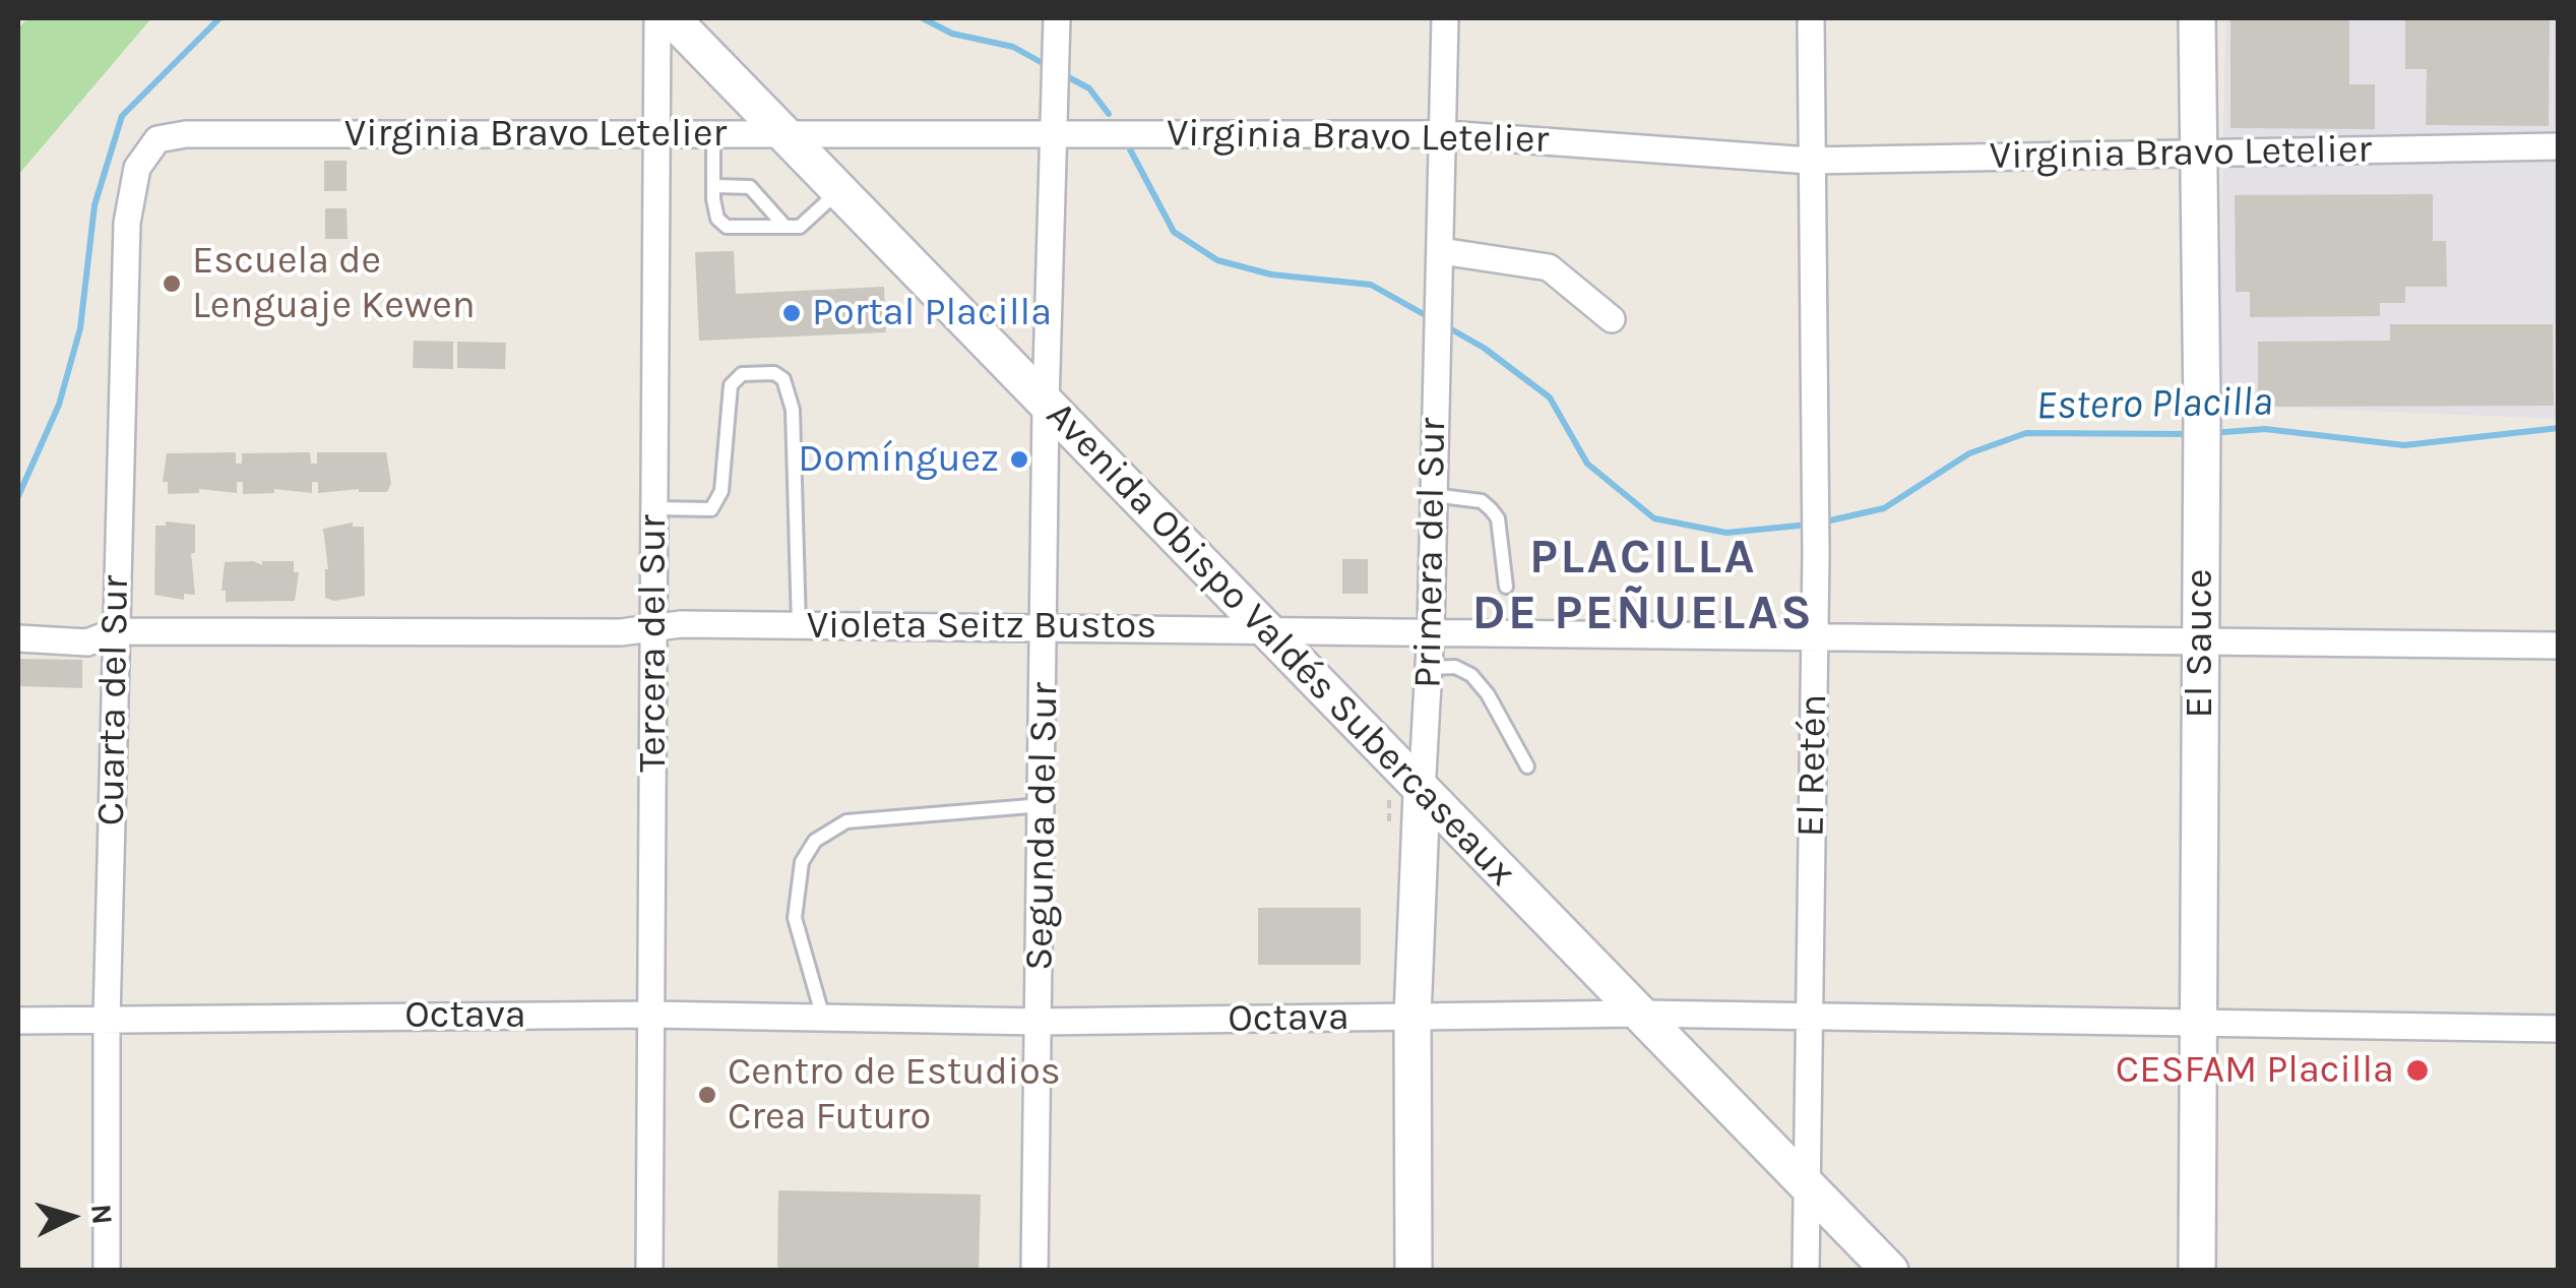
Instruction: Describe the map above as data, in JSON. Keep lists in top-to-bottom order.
{
  "streets": {
    "street": [
      "Virginia Bravo Letelier",
      "Primera del Sur",
      "Violeta Seitz Bustos",
      "Tercera del Sur",
      "El Sauce",
      "Avenida Obispo Valdés Subercaseaux",
      "Cuarta del Sur",
      "El Retén",
      "Segunda del Sur",
      "Octava"
    ]
  },
  "crossings": [
    ["Virginia Bravo Letelier", "Primera del Sur"],
    ["Virginia Bravo Letelier", "Tercera del Sur"],
    ["Virginia Bravo Letelier", "El Sauce"],
    ["Virginia Bravo Letelier", "Avenida Obispo Valdés Subercaseaux"],
    ["Virginia Bravo Letelier", "Cuarta del Sur"],
    ["Virginia Bravo Letelier", "El Retén"],
    ["Virginia Bravo Letelier", "Segunda del Sur"],
    ["Primera del Sur", "Violeta Seitz Bustos"],
    ["Primera del Sur", "Avenida Obispo Valdés Subercaseaux"],
    ["Primera del Sur", "Octava"],
    ["Violeta Seitz Bustos", "Tercera del Sur"],
    ["Violeta Seitz Bustos", "El Sauce"],
    ["Violeta Seitz Bustos", "Avenida Obispo Valdés Subercaseaux"],
    ["Violeta Seitz Bustos", "Cuarta del Sur"],
    ["Violeta Seitz Bustos", "El Retén"],
    ["Violeta Seitz Bustos", "Segunda del Sur"],
    ["Tercera del Sur", "Octava"],
    ["El Sauce", "Octava"],
    ["Avenida Obispo Valdés Subercaseaux", "El Retén"],
    ["Avenida Obispo Valdés Subercaseaux", "Segunda del Sur"],
    ["Avenida Obispo Valdés Subercaseaux", "Octava"],
    ["Cuarta del Sur", "Octava"],
    ["El Retén", "Octava"],
    ["Segunda del Sur", "Octava"]
  ],
  "districts": ["PLACILLA DE PEÑUELAS"],
  "water": ["Estero Placilla"],
  "places": [
    "Escuela de Lenguaje Kewen",
    "Portal Placilla",
    "Domínguez",
    "CESFAM Placilla",
    "Centro de Estudios Crea Futuro"
  ],
  "north": "right"
}
